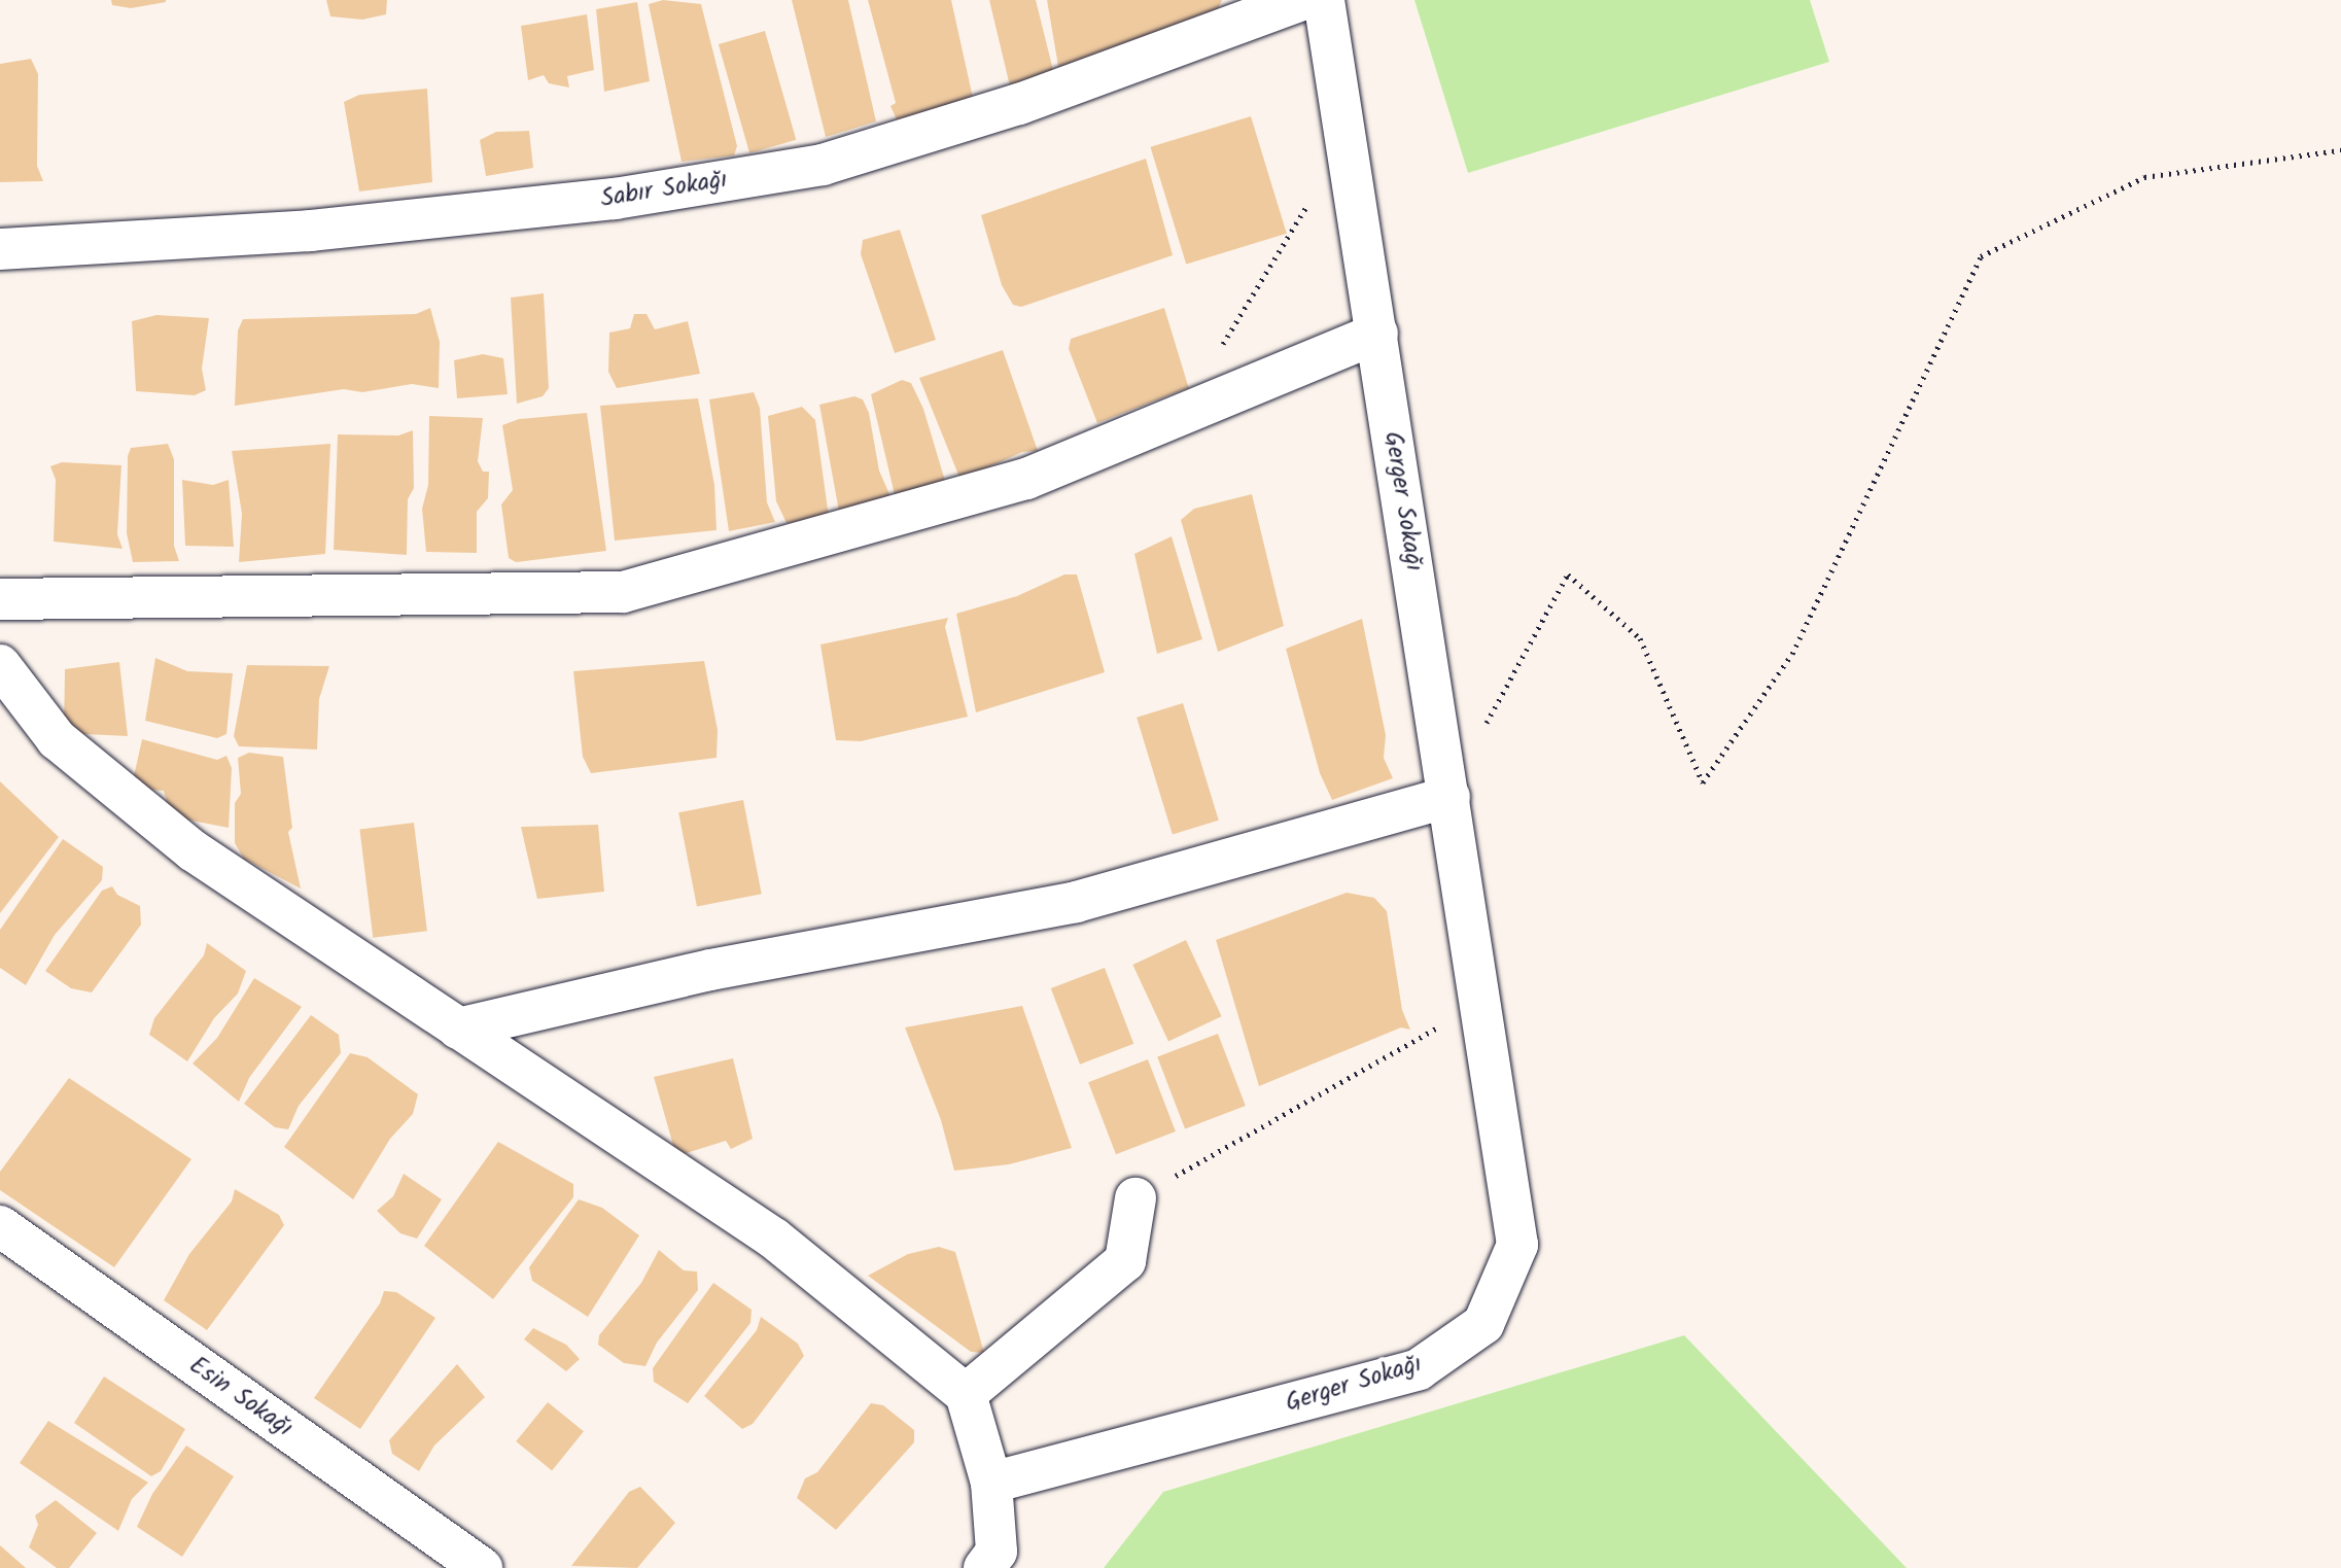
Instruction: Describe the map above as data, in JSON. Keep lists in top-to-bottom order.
{
  "streets": {
    "street": ["Sabır Sokağı", "Gerger Sokağı", "Esin Sokağı"]
  }
}
